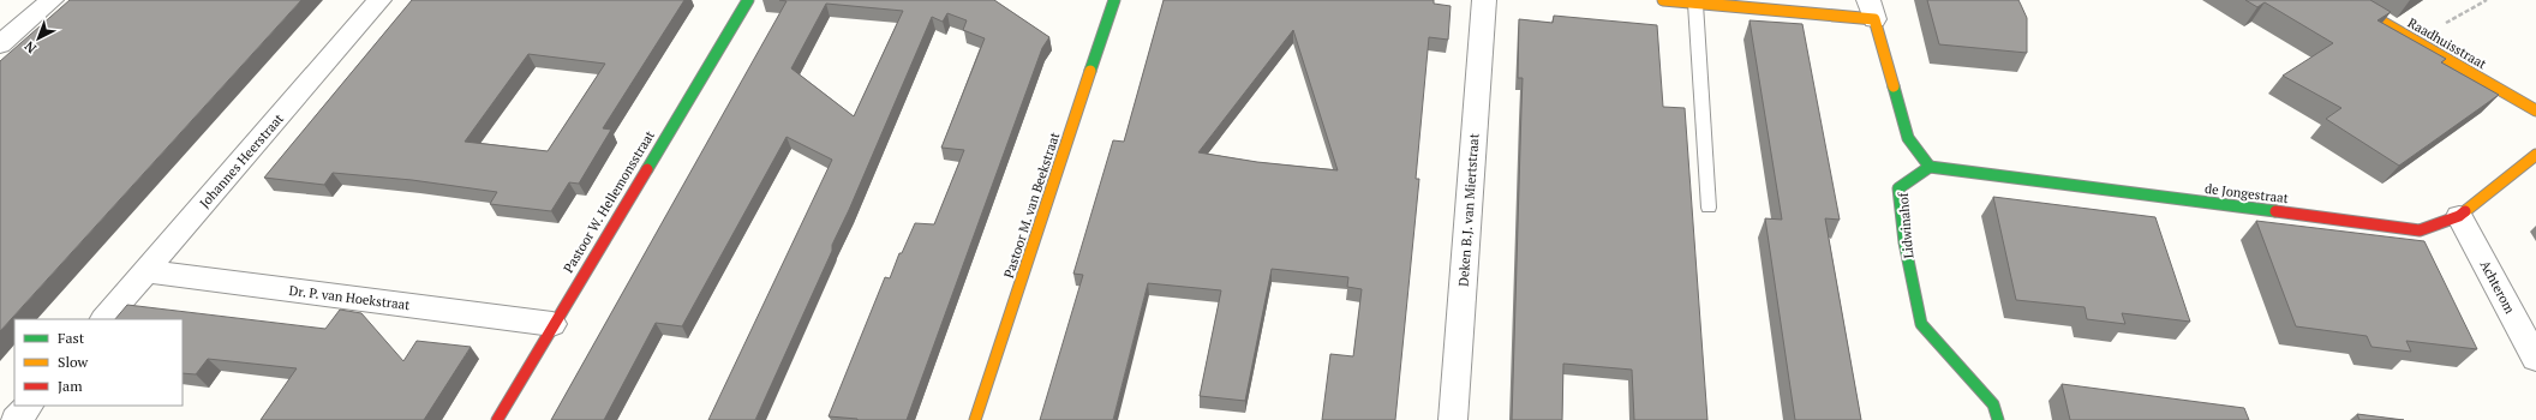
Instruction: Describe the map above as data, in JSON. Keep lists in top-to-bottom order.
{
  "streets": {
    "street": [
      "Raadhuisstraat",
      "Johannes Heerstraat",
      "de Jongestraat",
      "Pastoor W. Hellemonsstraat",
      "Pastoor M. van Beekstraat",
      "Deken B.J. van Miertstraat",
      "Lidwinahof",
      "Achterom",
      "Dr. P. van Hoekstraat"
    ]
  },
  "crossings": [
    ["Johannes Heerstraat", "Dr. P. van Hoekstraat"],
    ["de Jongestraat", "Lidwinahof"],
    ["de Jongestraat", "Achterom"],
    ["Pastoor W. Hellemonsstraat", "Dr. P. van Hoekstraat"]
  ],
  "legend": ["Fast", "Slow", "Jam"],
  "north": "bottom left"
}
